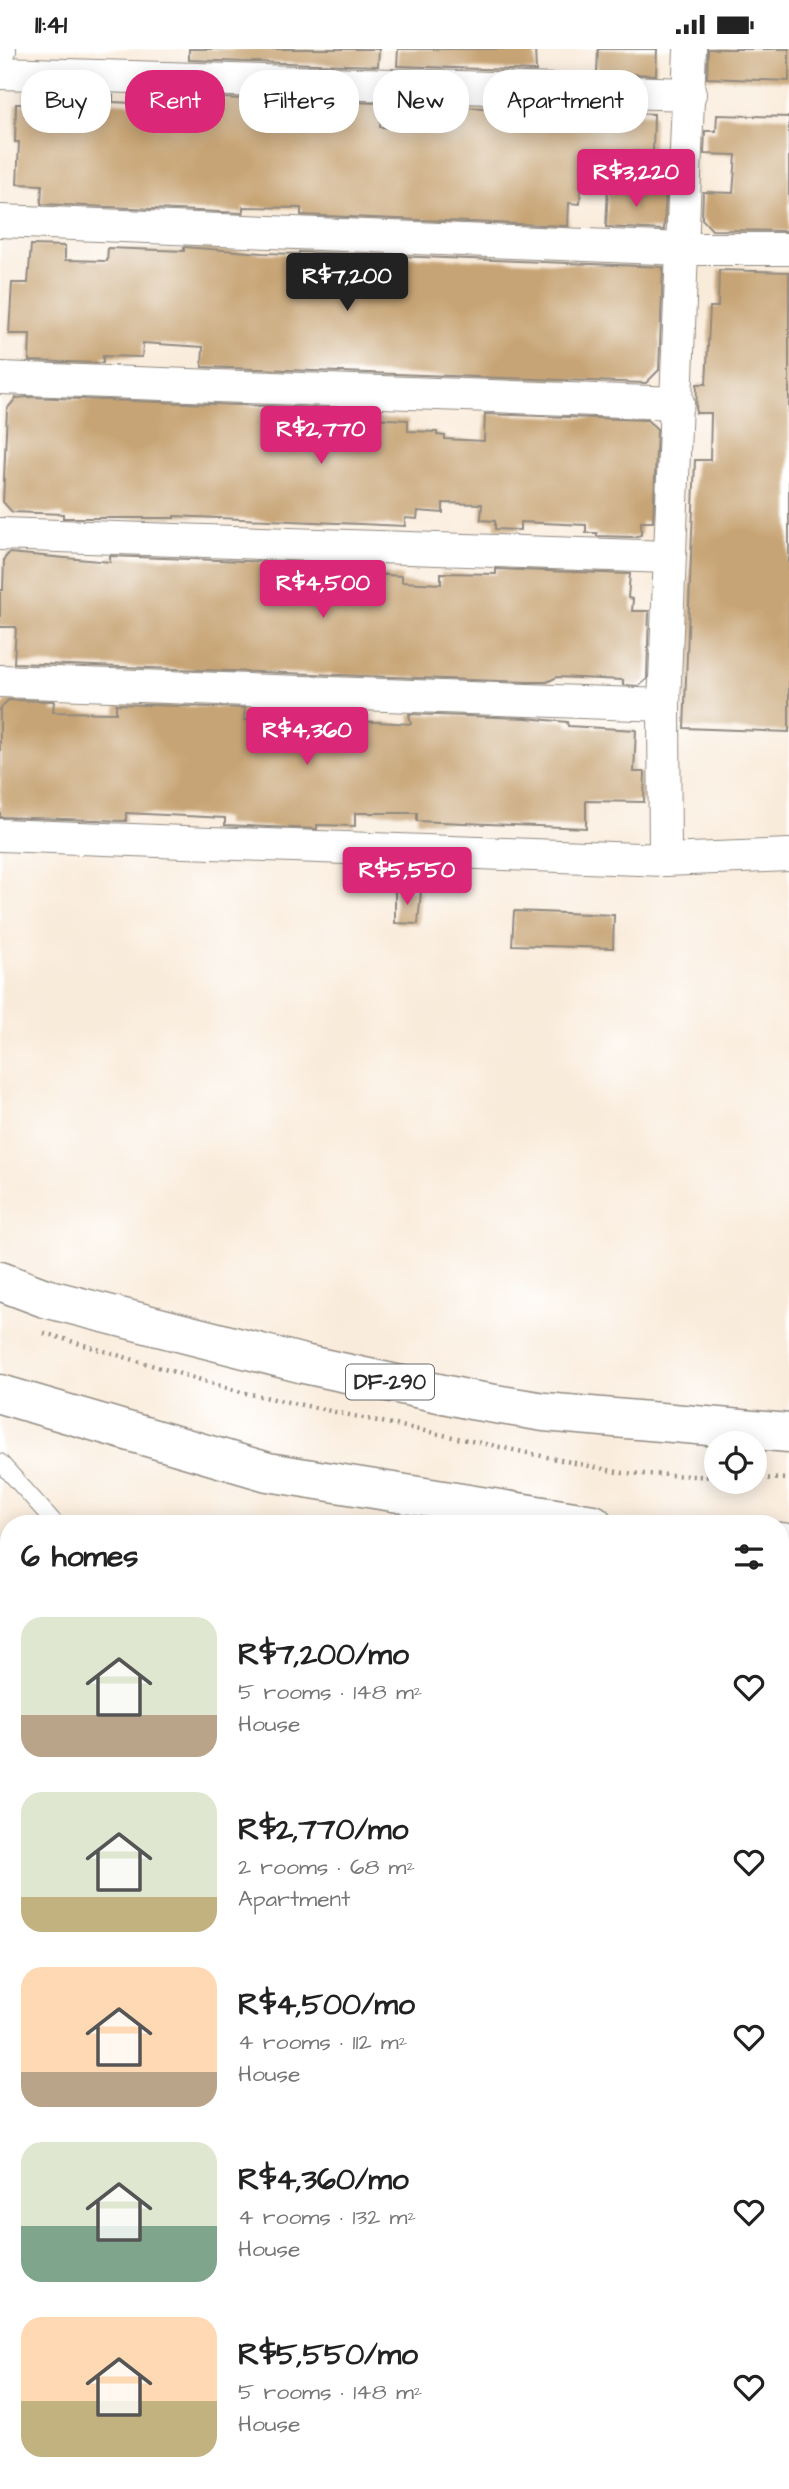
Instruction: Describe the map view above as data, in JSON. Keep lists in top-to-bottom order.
{
  "streets": {
    "main road": ["DF-290"]
  },
  "page": {
    "status": "11:41",
    "chip": [
      "Buy",
      "Rent",
      "Filters",
      "New",
      "Apartment"
    ],
    "price": [
      "R$3,220",
      "R$7,200",
      "R$2,770",
      "R$4,500",
      "R$4,360",
      "R$5,550"
    ],
    "heading": "6 homes",
    "list": [
      {
        "name": "R$7,200/mo",
        "note": "5 rooms · 148 m² · House"
      },
      {
        "name": "R$2,770/mo",
        "note": "2 rooms · 68 m² · Apartment"
      },
      {
        "name": "R$4,500/mo",
        "note": "4 rooms · 112 m² · House"
      },
      {
        "name": "R$4,360/mo",
        "note": "4 rooms · 132 m² · House"
      },
      {
        "name": "R$5,550/mo",
        "note": "5 rooms · 148 m² · House"
      }
    ]
  }
}
